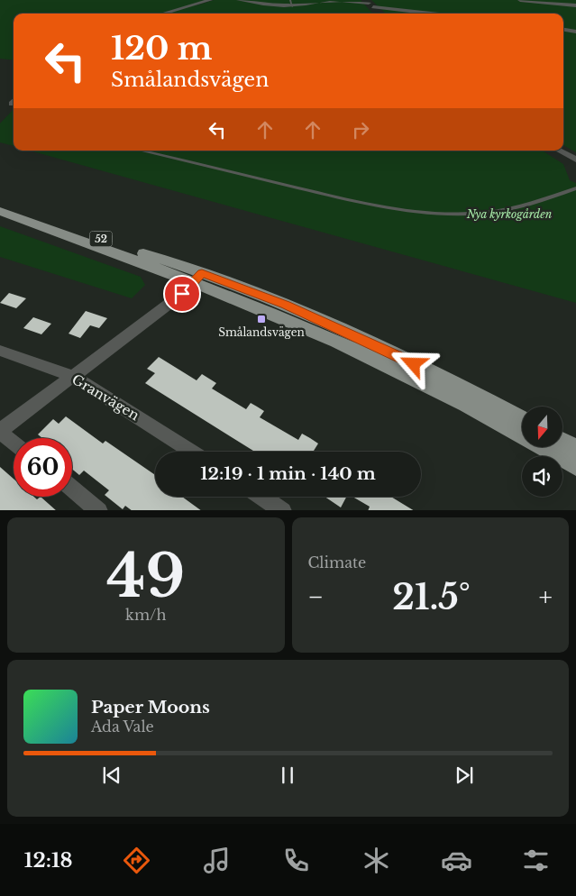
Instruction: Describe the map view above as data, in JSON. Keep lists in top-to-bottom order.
{
  "streets": {
    "main road": ["52"],
    "street": ["Granvägen"]
  },
  "parks": ["Nya kyrkogården"],
  "places": {
    "transit": ["Smålandsvägen"]
  },
  "north": "bottom",
  "page": {
    "turn": ["120 m", "Smålandsvägen"],
    "limit": "60",
    "trip": "12:19 · 1 min · 140 m",
    "tile": [
      ["49", "km/h"],
      "Climate"
    ],
    "heat": ["−", "21.5°", "+"],
    "song": ["Paper Moons", "Ada Vale"],
    "tabs": "12:18"
  }
}
